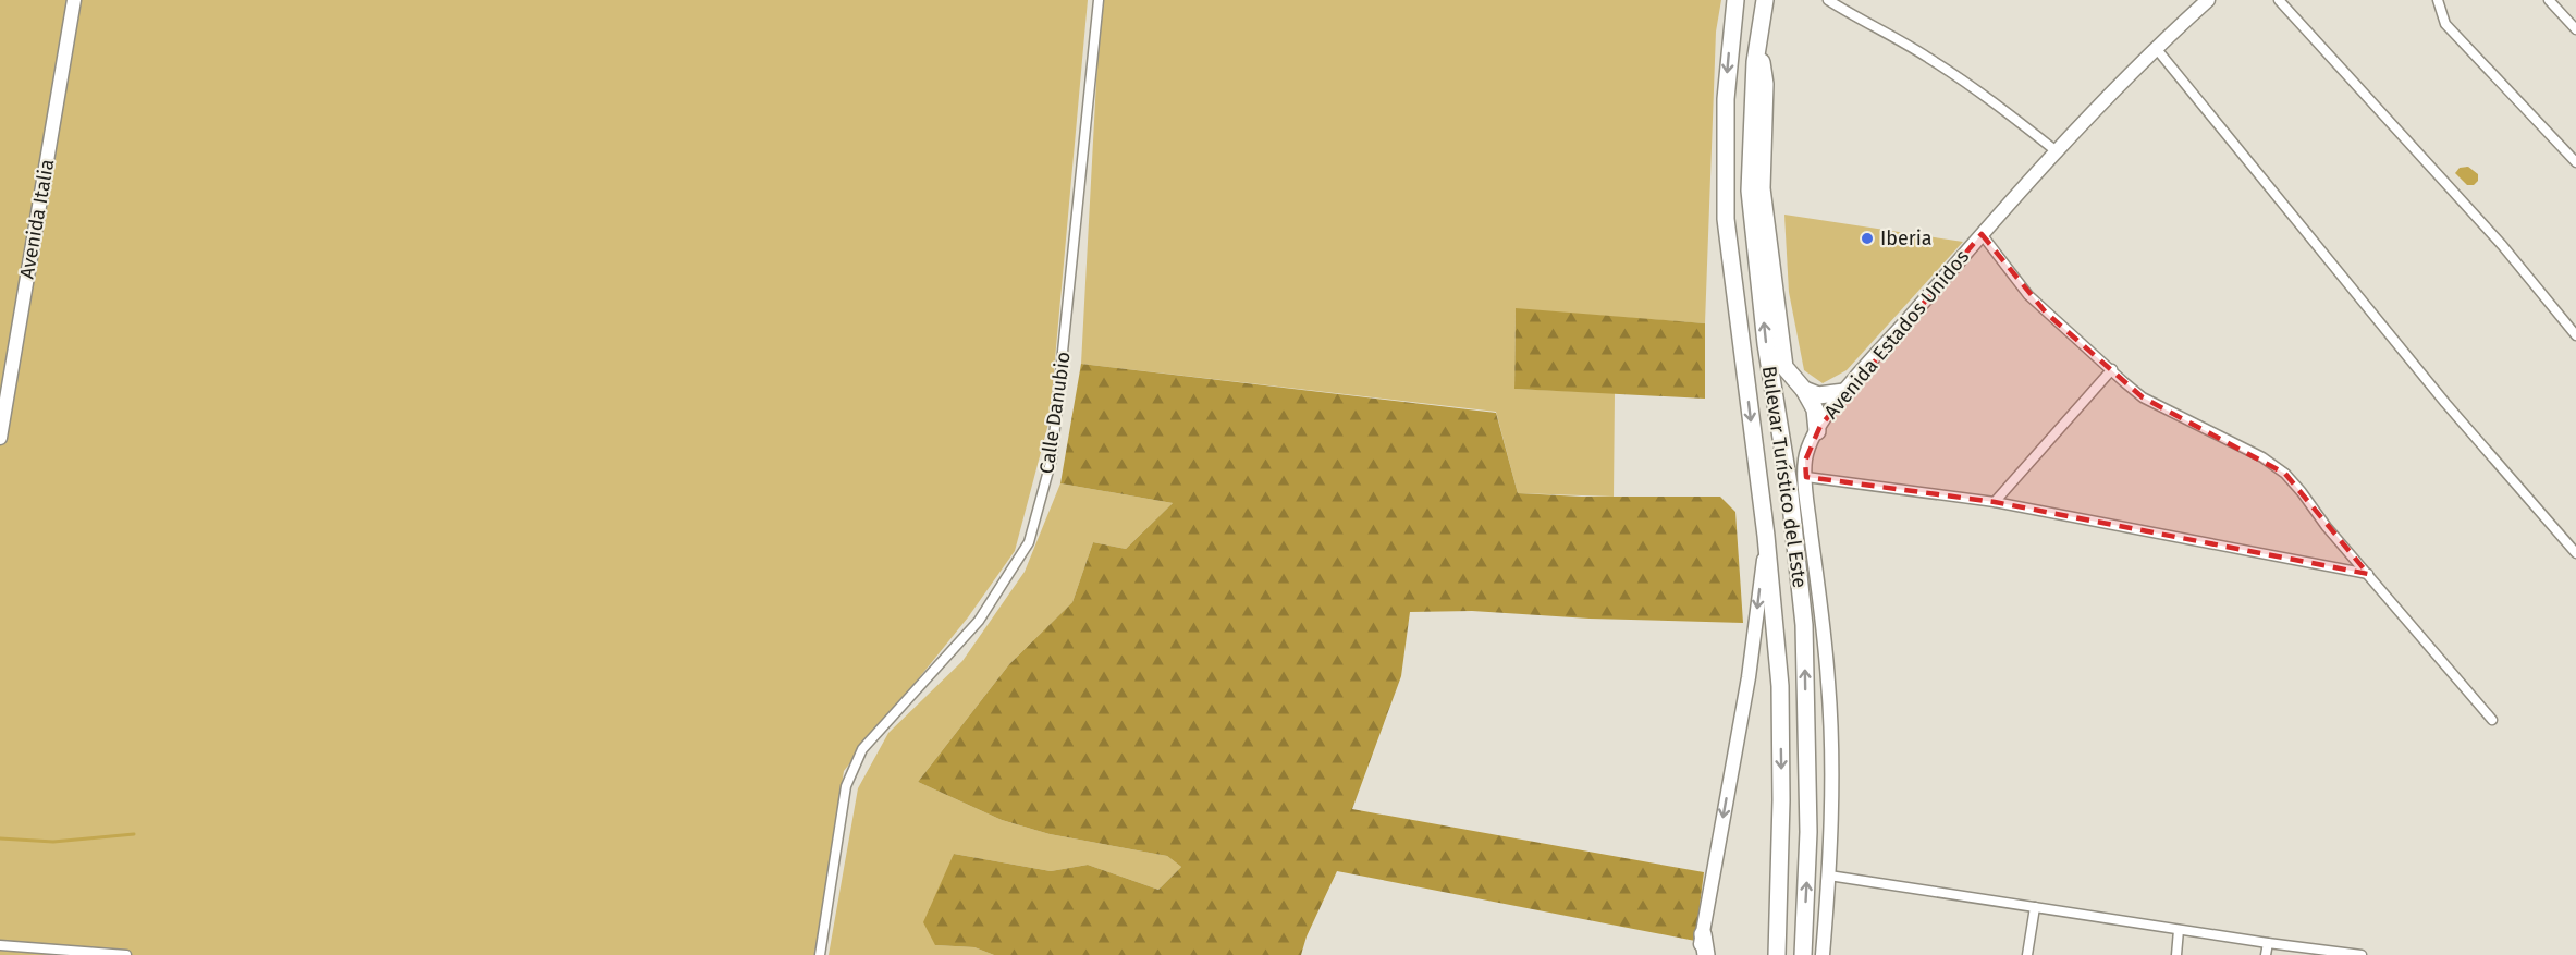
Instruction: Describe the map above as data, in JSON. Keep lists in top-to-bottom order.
{
  "streets": {
    "highway": ["Bulevar Turístico del Este"],
    "street": ["Avenida Italia", "Avenida Estados Unidos", "Calle Danubio"]
  },
  "places": ["Iberia"]
}
